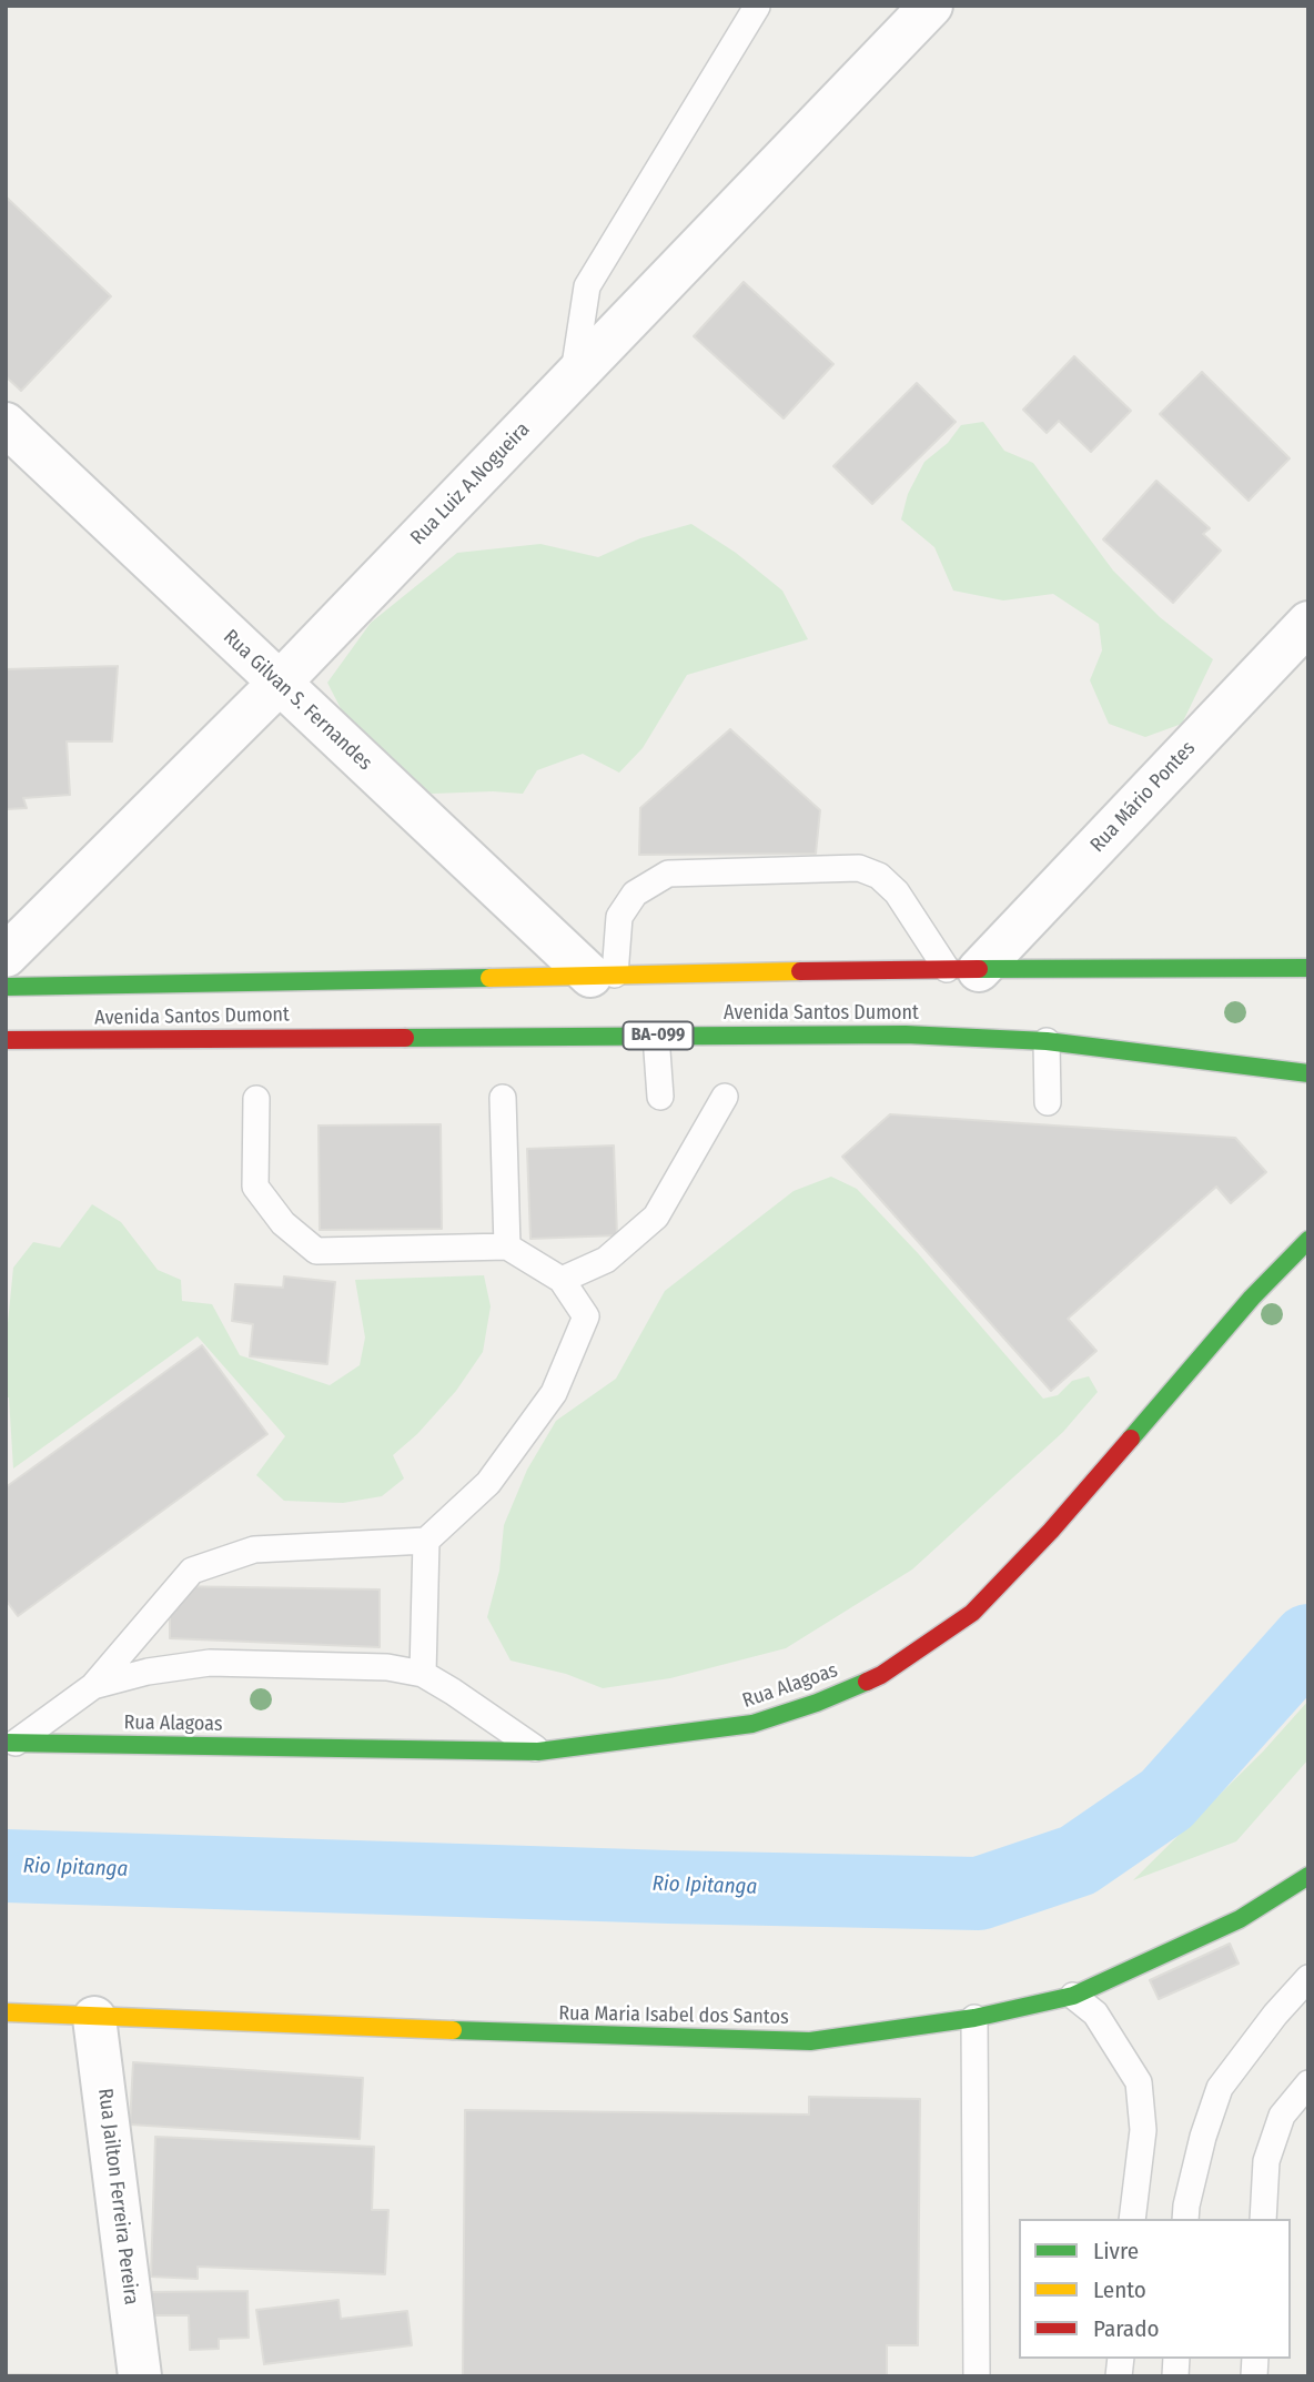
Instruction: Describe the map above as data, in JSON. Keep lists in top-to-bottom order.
{
  "streets": {
    "main road": [
      "Avenida Santos Dumont",
      "BA-099",
      "Rua Alagoas",
      "Rua Maria Isabel dos Santos"
    ],
    "street": [
      "Rua Luiz A.Nogueira",
      "Rua Gilvan S. Fernandes",
      "Rua Mário Pontes",
      "Rua Jailton Ferreira Pereira"
    ]
  },
  "crossings": [
    ["Rua Luiz A.Nogueira", "Rua Gilvan S. Fernandes"],
    ["Rua Gilvan S. Fernandes", "Avenida Santos Dumont"],
    ["Rua Mário Pontes", "Avenida Santos Dumont"],
    ["Rua Maria Isabel dos Santos", "Rua Jailton Ferreira Pereira"]
  ],
  "water": ["Rio Ipitanga"],
  "legend": ["Livre", "Lento", "Parado"]
}
